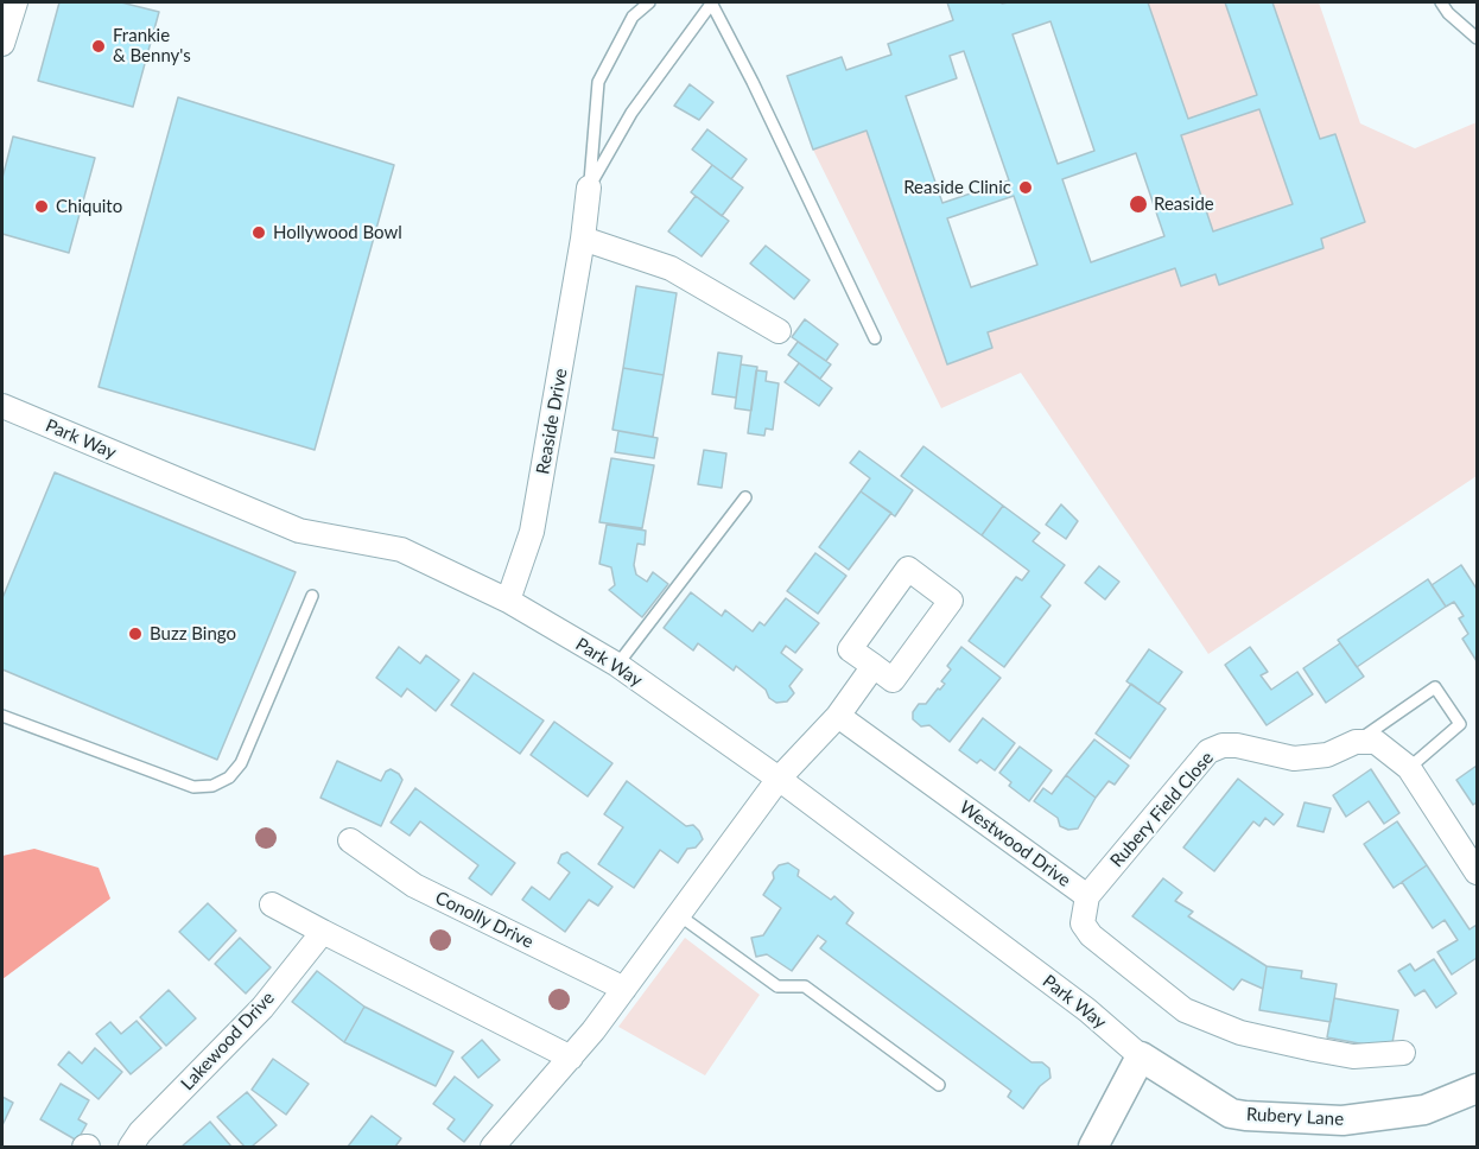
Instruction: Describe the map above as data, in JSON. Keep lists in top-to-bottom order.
{
  "streets": {
    "street": [
      "Reaside Drive",
      "Park Way",
      "Rubery Field Close",
      "Westwood Drive",
      "Conolly Drive",
      "Lakewood Drive",
      "Rubery Lane"
    ]
  },
  "crossings": [
    ["Reaside Drive", "Park Way"],
    ["Park Way", "Rubery Lane"],
    ["Rubery Field Close", "Westwood Drive"]
  ],
  "places": [
    "Frankie & Benny's",
    "Reaside Clinic",
    "Reaside",
    "Chiquito",
    "Hollywood Bowl",
    "Buzz Bingo"
  ]
}
